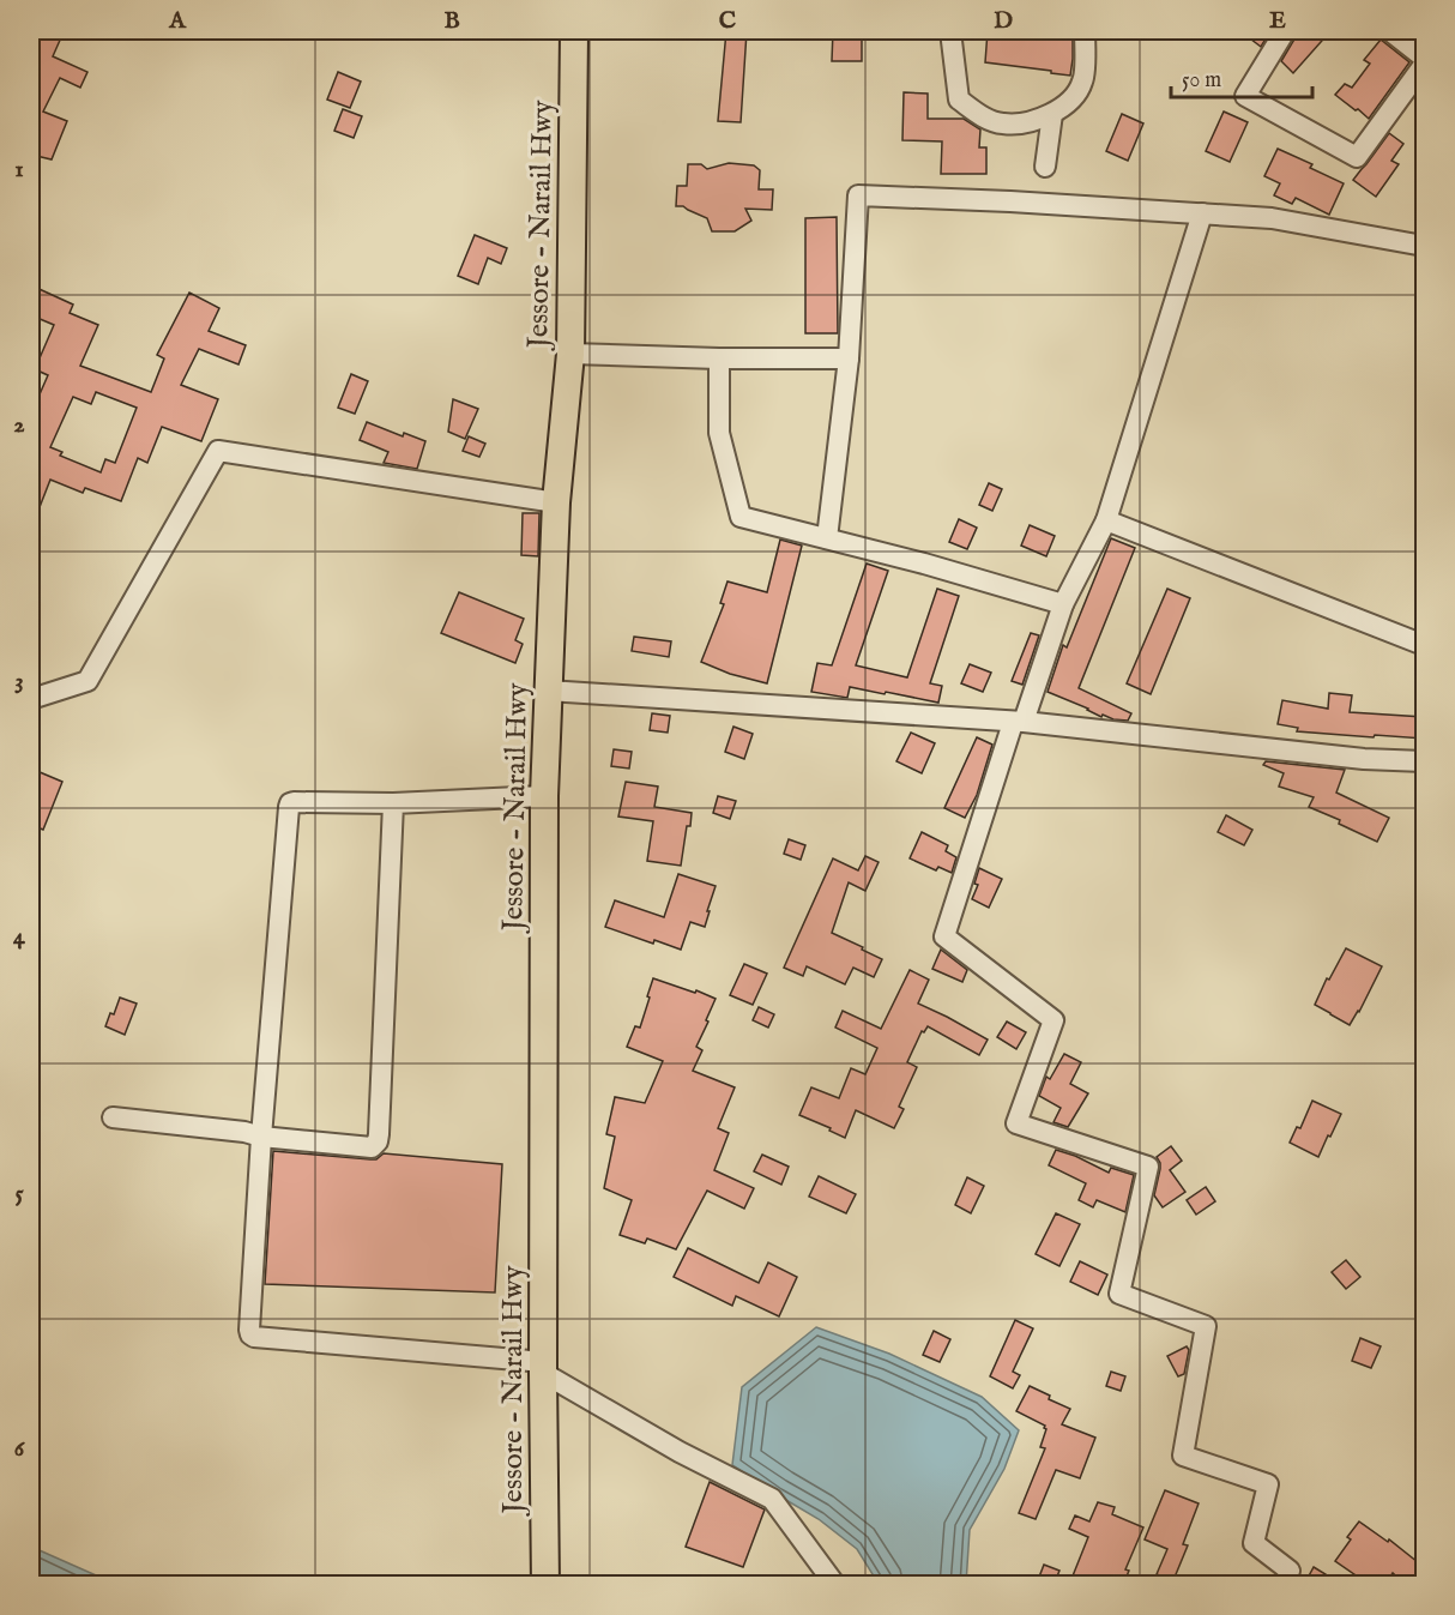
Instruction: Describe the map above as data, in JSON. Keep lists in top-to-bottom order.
{
  "streets": {
    "highway": ["Jessore - Narail Hwy"]
  },
  "scale_bar": "50 m",
  "grid": {
    "columns": [
      "A",
      "B",
      "C",
      "D",
      "E"
    ],
    "rows": [
      "1",
      "2",
      "3",
      "4",
      "5",
      "6"
    ]
  }
}
